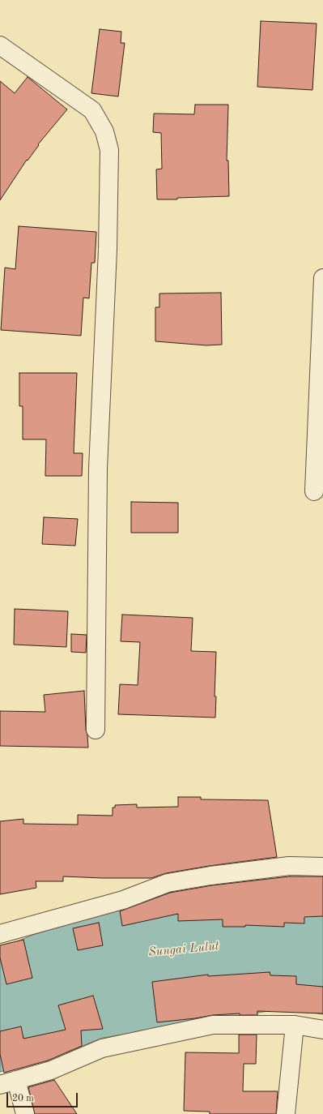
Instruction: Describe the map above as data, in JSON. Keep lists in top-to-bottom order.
{
  "water": ["Sungai Lulut"],
  "scale_bar": "20 m"
}
